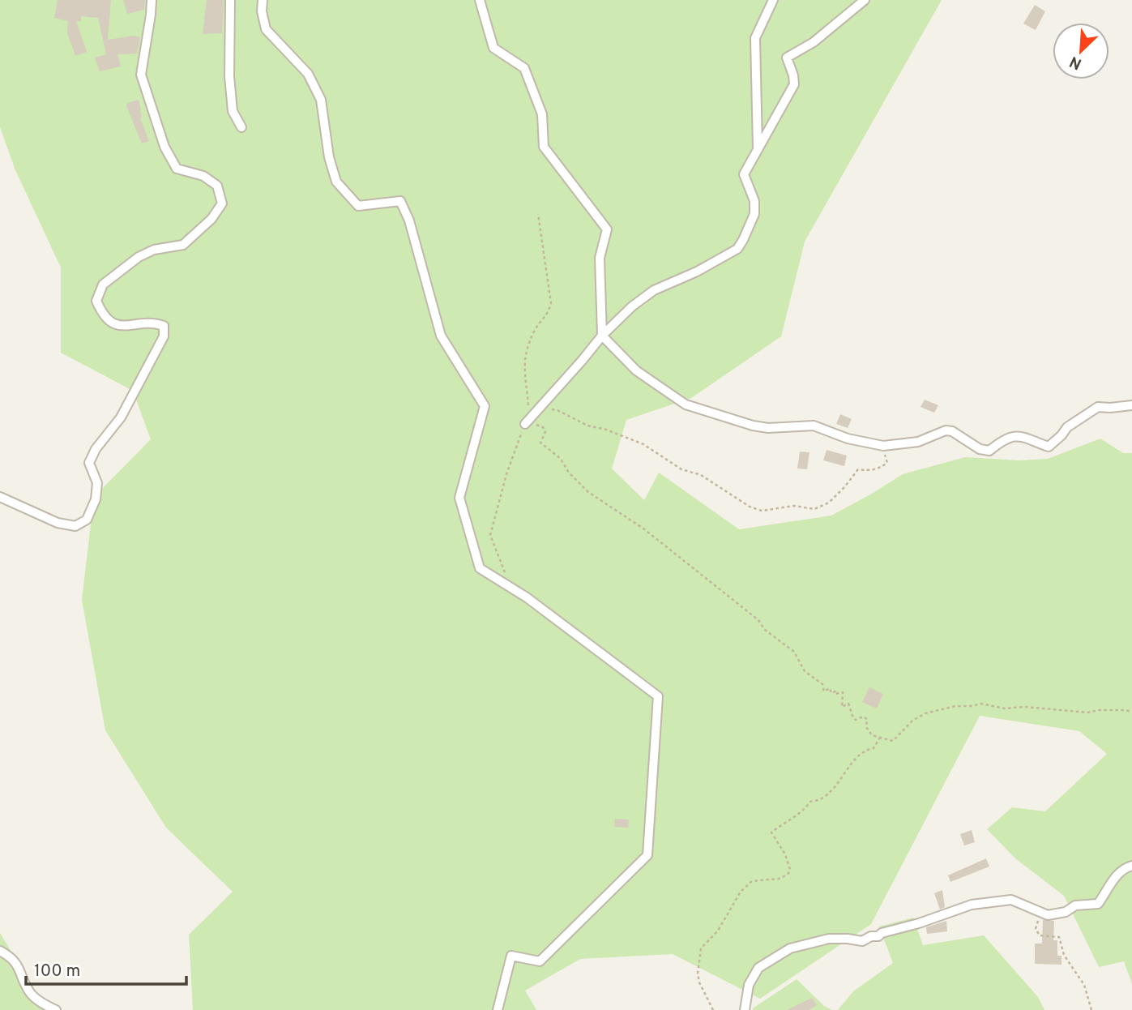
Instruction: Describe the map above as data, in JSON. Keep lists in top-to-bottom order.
{
  "scale_bar": "100 m",
  "north": "bottom left"
}
